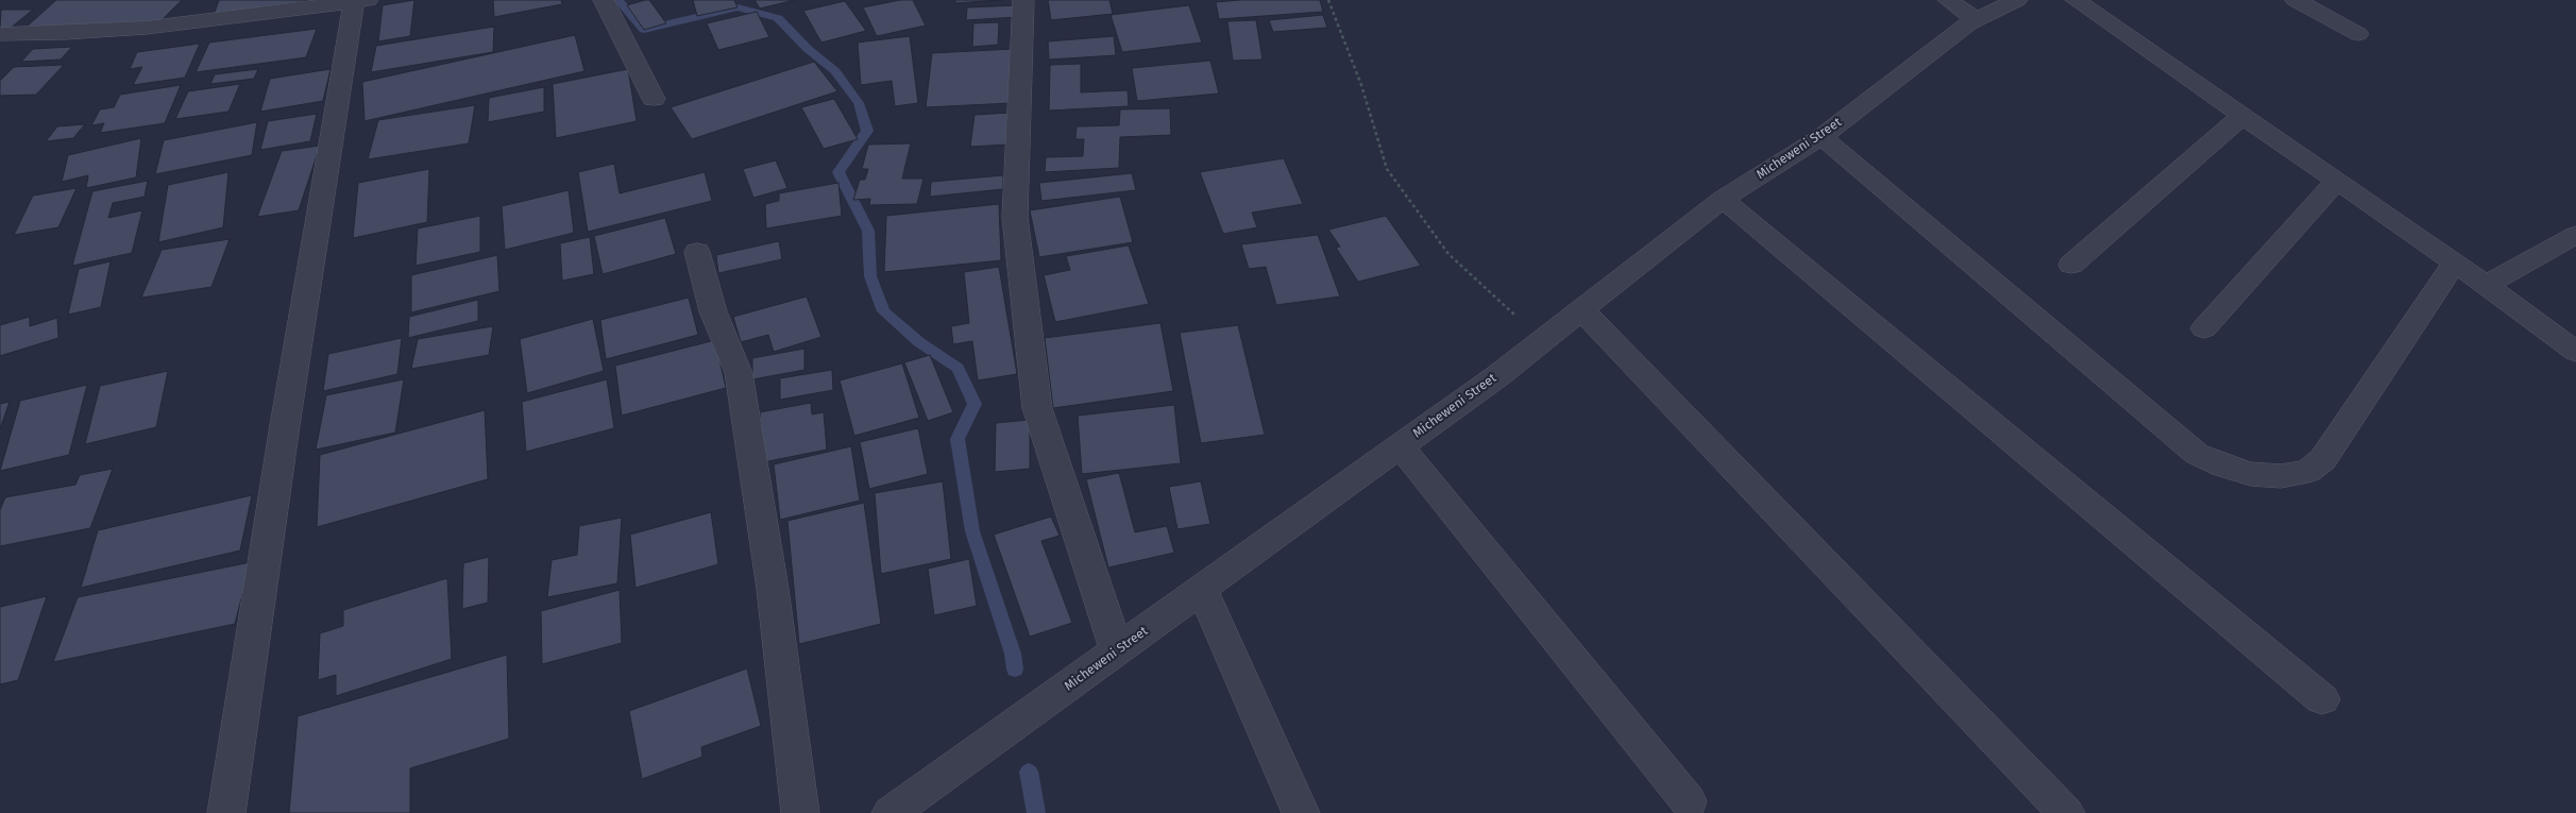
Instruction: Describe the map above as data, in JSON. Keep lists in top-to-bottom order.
{
  "streets": {
    "street": ["Micheweni Street"]
  }
}
